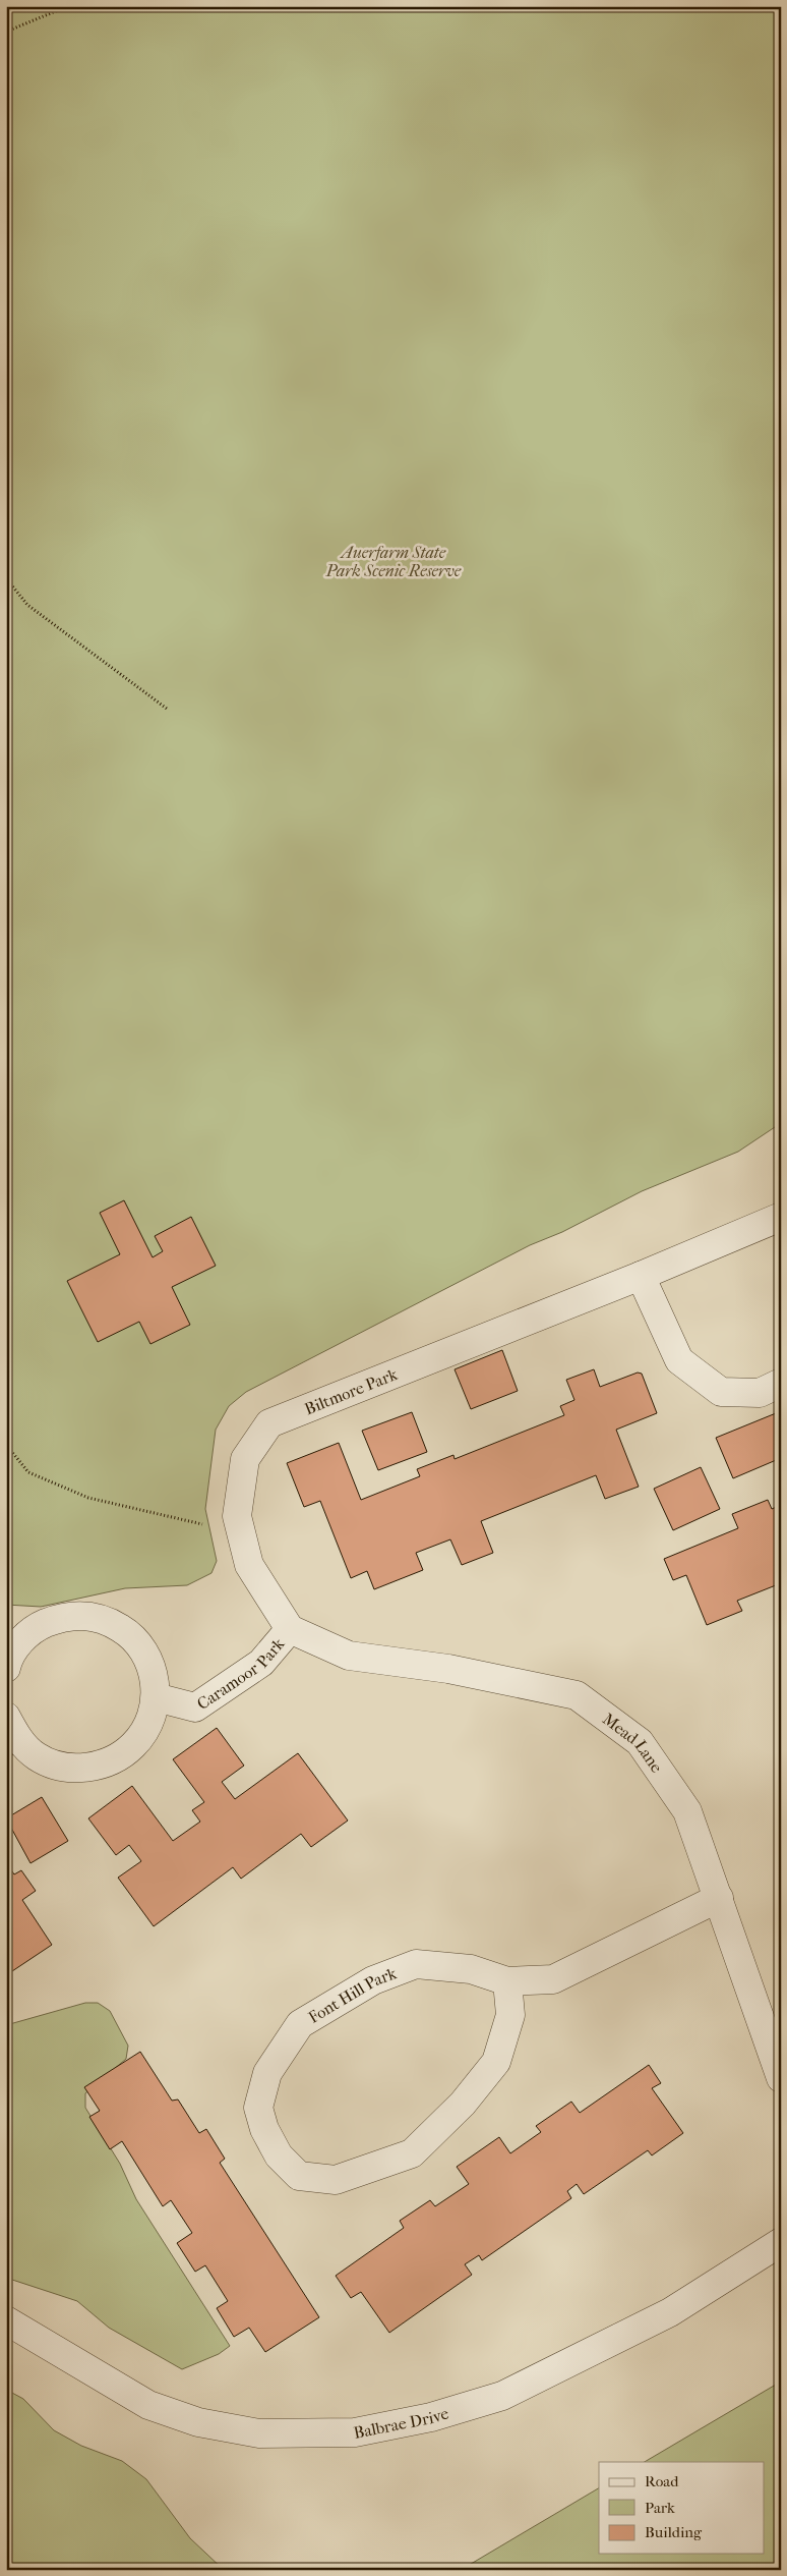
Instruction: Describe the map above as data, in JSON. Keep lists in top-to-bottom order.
{
  "streets": {
    "street": [
      "Biltmore Park",
      "Caramoor Park",
      "Mead Lane",
      "Font Hill Park",
      "Balbrae Drive"
    ]
  },
  "crossings": [
    ["Biltmore Park", "Caramoor Park"],
    ["Biltmore Park", "Mead Lane"],
    ["Caramoor Park", "Mead Lane"],
    ["Mead Lane", "Font Hill Park"]
  ],
  "parks": ["Auerfarm State Park Scenic Reserve"],
  "legend": ["Road", "Park", "Building"]
}
